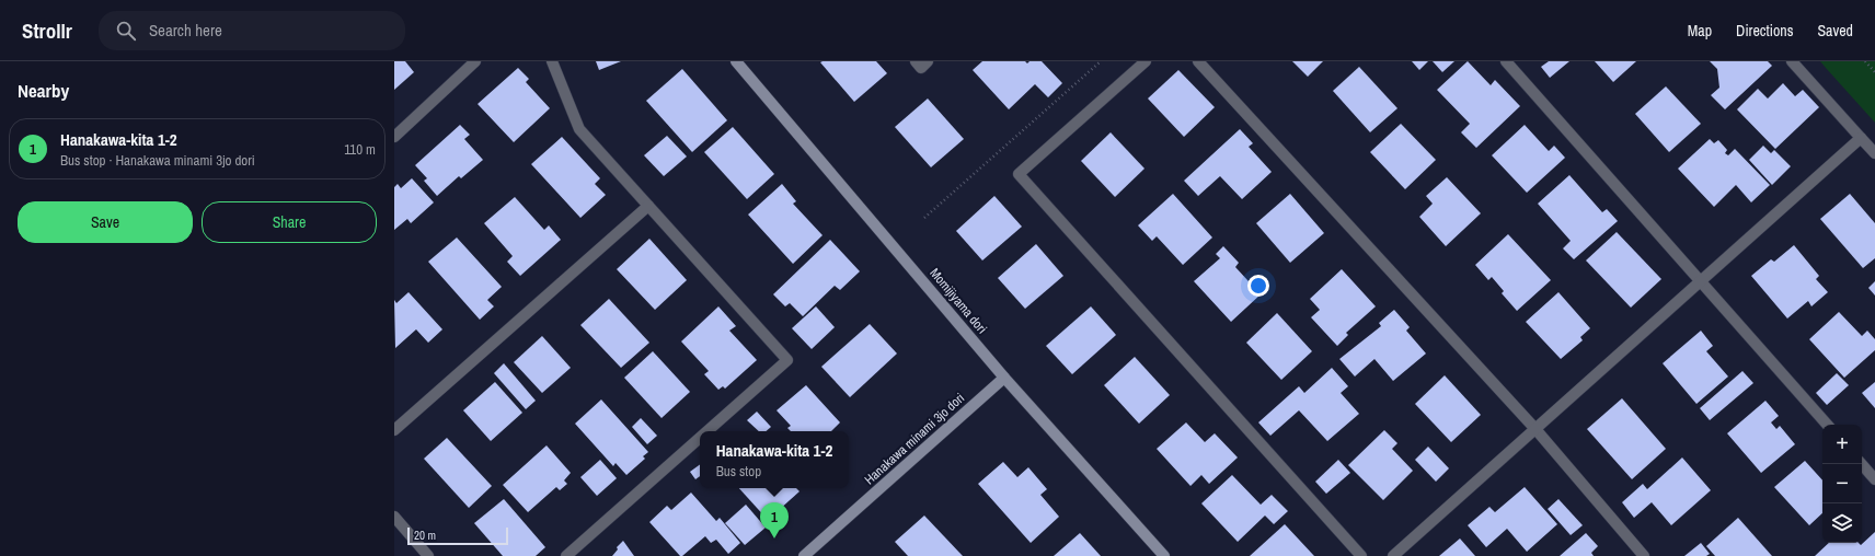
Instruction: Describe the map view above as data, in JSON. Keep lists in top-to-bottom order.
{
  "streets": {
    "street": ["Momijiyama dori", "Hanakawa minami 3jo dori"]
  },
  "crossings": [
    ["Momijiyama dori", "Hanakawa minami 3jo dori"]
  ],
  "scale_bar": "20 m",
  "page": {
    "header": "Strollr",
    "search": "Search here",
    "nav": ["Map", "Directions", "Saved"],
    "heading": "Nearby",
    "list": [
      {
        "mark": "1",
        "name": "Hanakawa-kita 1-2",
        "note": "Bus stop · Hanakawa minami 3jo dori",
        "value": "110 m"
      }
    ],
    "buttons": ["Save", "Share"],
    "map_buttons": ["+", "−"],
    "popup": ["Hanakawa-kita 1-2", "Bus stop"],
    "pins": "1",
    "scale": "20 m"
  }
}
